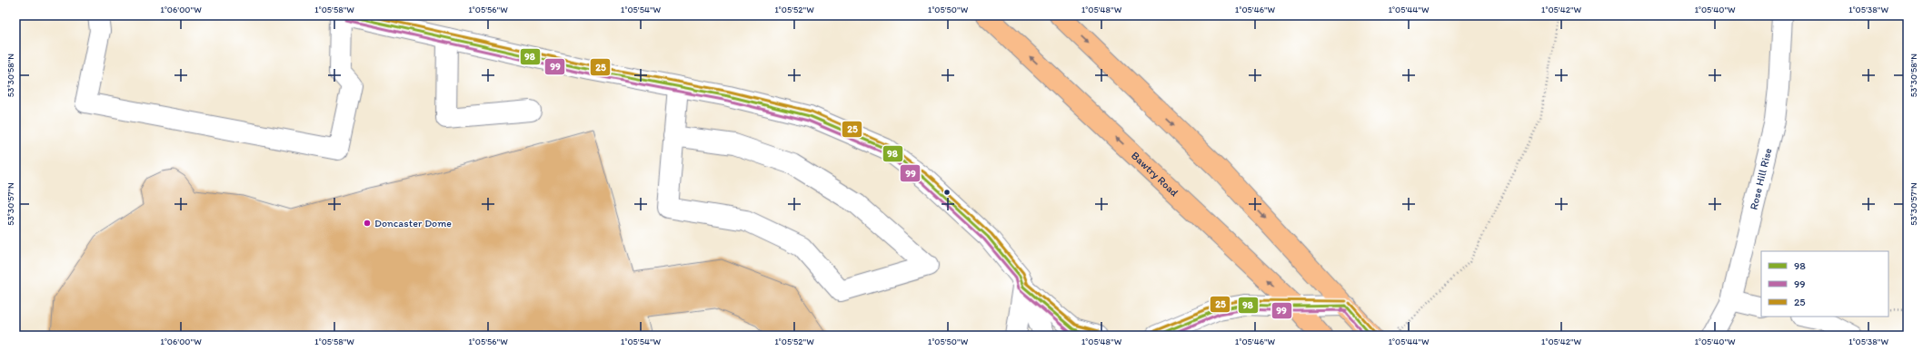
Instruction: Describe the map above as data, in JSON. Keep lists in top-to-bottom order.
{
  "streets": {
    "highway": ["Bawtry Road"],
    "street": ["Rose Hill Rise"]
  },
  "places": ["Doncaster Dome"],
  "lines": ["transit line 98", "transit line 25", "transit line 99"],
  "legend": ["98", "99", "25"],
  "coordinates": [
    "1°06'00\"W",
    "1°05'58\"W",
    "1°05'56\"W",
    "1°05'54\"W",
    "1°05'52\"W",
    "1°05'50\"W",
    "1°05'48\"W",
    "1°05'46\"W",
    "1°05'44\"W",
    "1°05'42\"W",
    "1°05'40\"W",
    "1°05'38\"W",
    "53°30'58\"N",
    "53°30'57\"N"
  ]
}
